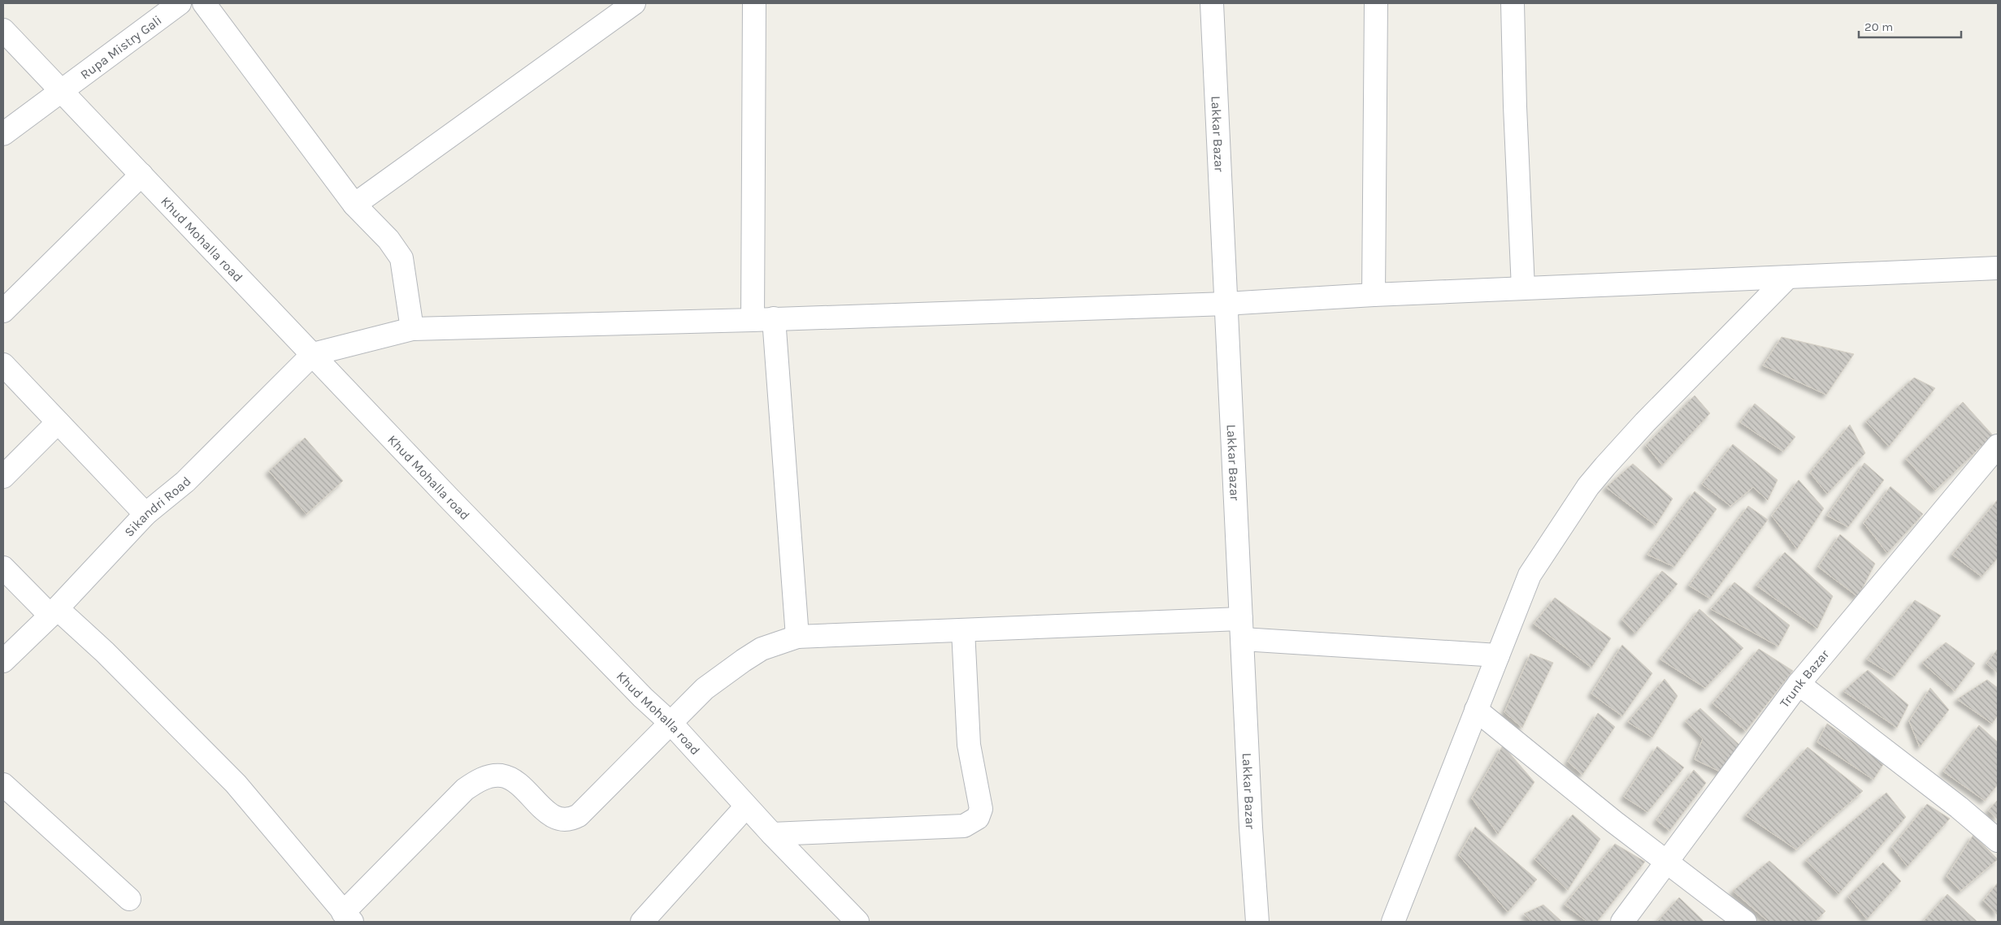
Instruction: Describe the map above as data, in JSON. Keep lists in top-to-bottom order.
{
  "streets": {
    "street": [
      "Rupa Mistry Gali",
      "Lakkar Bazar",
      "Khud Mohalla road",
      "Sikandri Road",
      "Trunk Bazar"
    ]
  },
  "crossings": [
    ["Rupa Mistry Gali", "Khud Mohalla road"],
    ["Khud Mohalla road", "Sikandri Road"]
  ],
  "scale_bar": "20 m"
}
